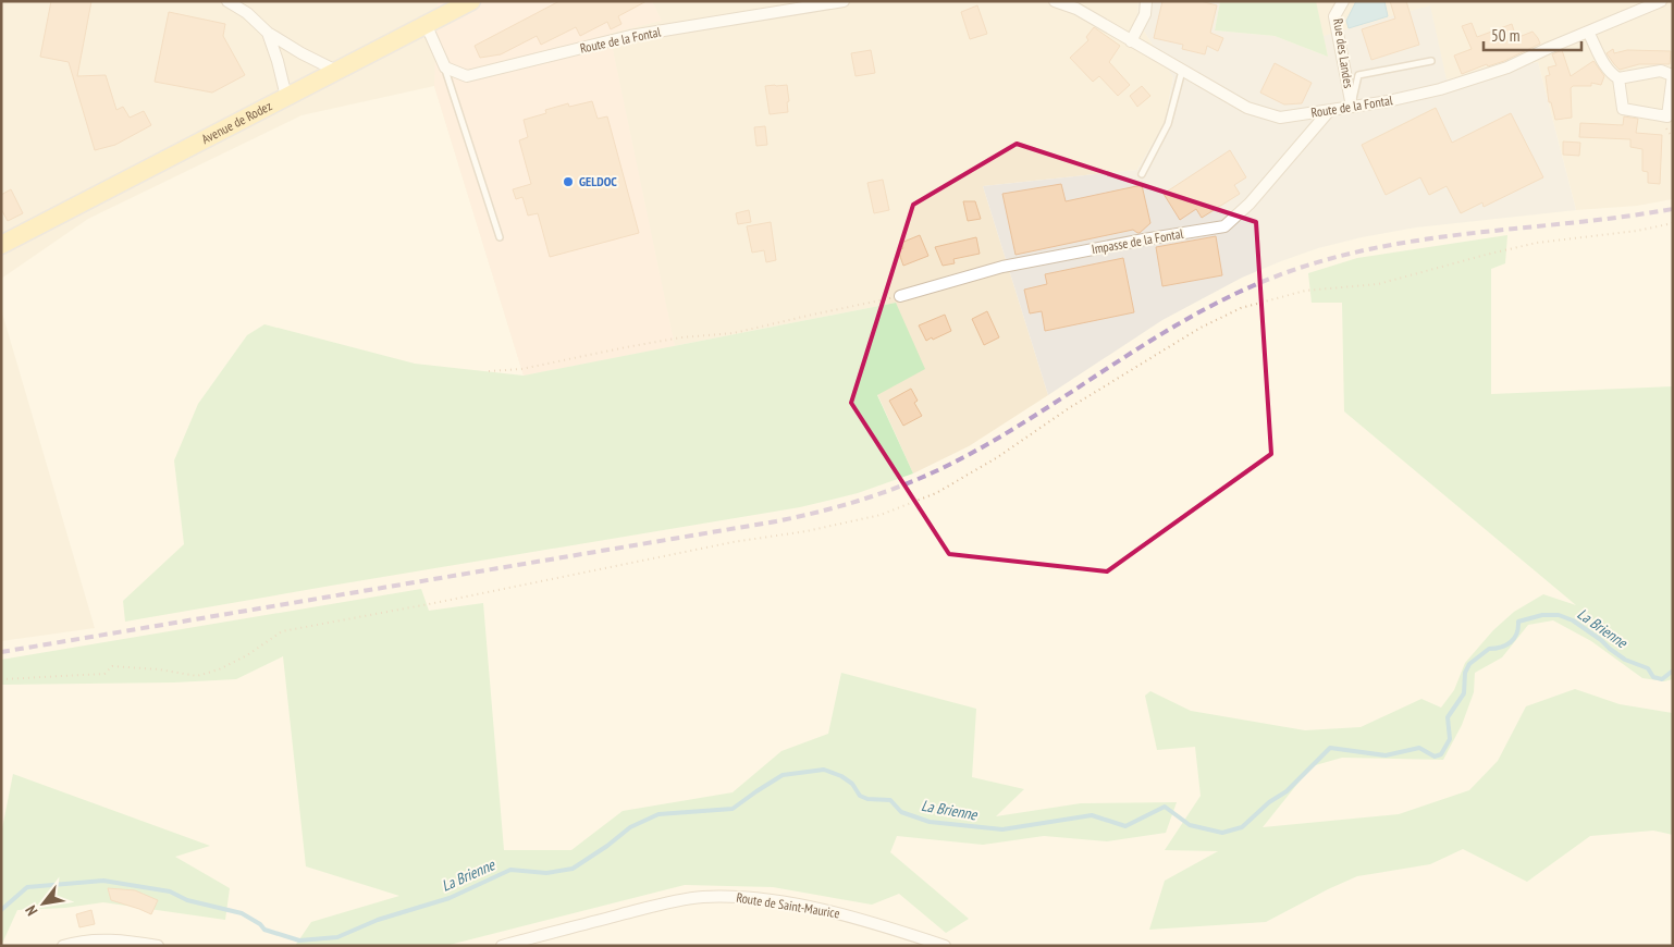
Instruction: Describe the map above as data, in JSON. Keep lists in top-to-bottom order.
{
  "streets": {
    "main road": ["Avenue de Rodez"],
    "street": [
      "Route de la Fontal",
      "Rue des Landes",
      "Impasse de la Fontal",
      "Route de Saint-Maurice"
    ]
  },
  "crossings": [
    ["Route de la Fontal", "Rue des Landes"],
    ["Route de la Fontal", "Impasse de la Fontal"]
  ],
  "water": ["La Brienne"],
  "places": ["GELDOC"],
  "scale_bar": "50 m",
  "north": "bottom left"
}
